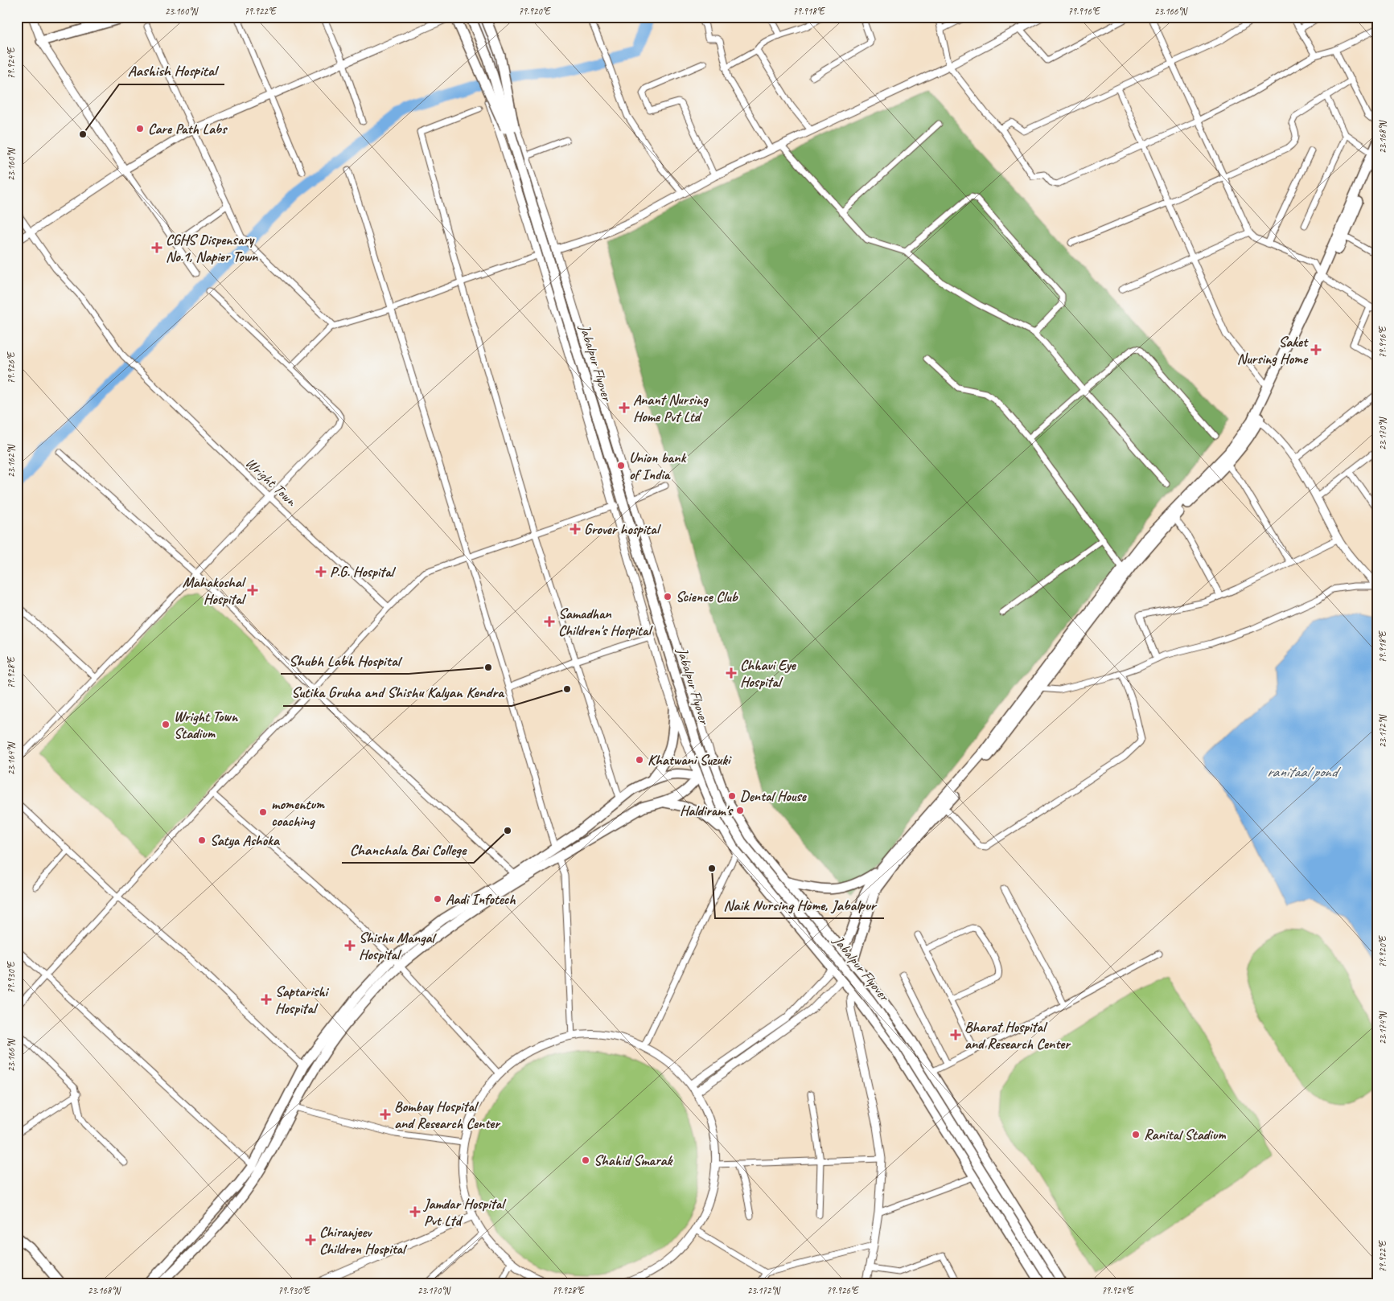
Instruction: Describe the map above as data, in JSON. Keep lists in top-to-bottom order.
{
  "streets": {
    "main road": ["Jabalpur Flyover"],
    "street": ["Wright Town"]
  },
  "water": ["ranitaal pond"],
  "places": {
    "other": [
      "Care Path Labs",
      "Aashish Hospital",
      "Union bank of India",
      "Science Club",
      "Shubh Labh Hospital",
      "Sutika Gruha and Shishu Kalyan Kendra",
      "Wright Town Stadium",
      "Khatwani Suzuki",
      "Dental House",
      "Haldiram's",
      "momentum coaching",
      "Chanchala Bai College",
      "Satya Ashoka",
      "Naik Nursing Home, Jabalpur",
      "Aadi Infotech",
      "Ranital Stadium",
      "Shahid Smarak"
    ],
    "health": [
      "CGHS Dispensary No.1, Napier Town",
      "Saket Nursing Home",
      "Anant Nursing Home Pvt Ltd",
      "Grover hospital",
      "P.G. Hospital",
      "Mahakoshal Hospital",
      "Samadhan Children's Hospital",
      "Chhavi Eye Hospital",
      "Shishu Mangal Hospital",
      "Saptarishi Hospital",
      "Bharat Hospital and Research Center",
      "Bombay Hospital and Research Center",
      "Jamdar Hospital Pvt Ltd",
      "Chiranjeev Children Hospital"
    ]
  },
  "coordinates": [
    "23.160°N",
    "79.922°E",
    "79.920°E",
    "79.918°E",
    "79.916°E",
    "23.166°N",
    "79.924°E",
    "23.168°N",
    "79.926°E",
    "23.170°N",
    "23.162°N",
    "79.928°E",
    "23.172°N",
    "23.164°N",
    "79.930°E",
    "23.174°N"
  ]
}
